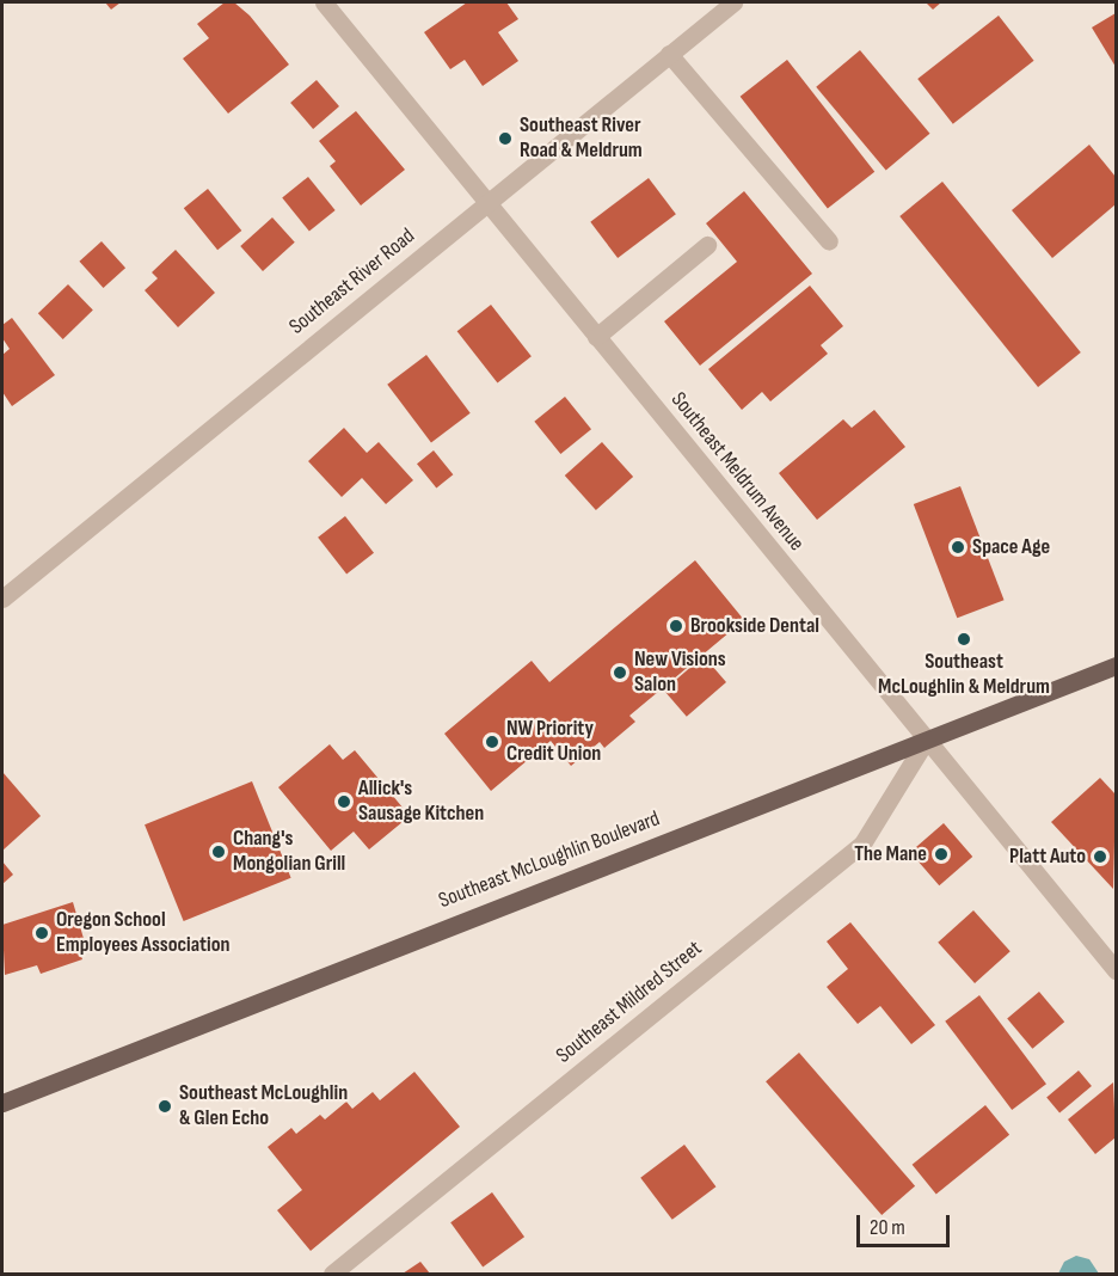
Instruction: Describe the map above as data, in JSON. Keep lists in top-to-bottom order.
{
  "streets": {
    "main road": ["Southeast McLoughlin Boulevard"],
    "street": ["Southeast River Road", "Southeast Meldrum Avenue", "Southeast Mildred Street"]
  },
  "crossings": [
    ["Southeast River Road", "Southeast Meldrum Avenue"],
    ["Southeast Meldrum Avenue", "Southeast McLoughlin Boulevard"],
    ["Southeast Meldrum Avenue", "Southeast Mildred Street"],
    ["Southeast McLoughlin Boulevard", "Southeast Mildred Street"]
  ],
  "places": [
    "Southeast River Road & Meldrum",
    "Space Age",
    "Brookside Dental",
    "Southeast McLoughlin & Meldrum",
    "New Visions Salon",
    "NW Priority Credit Union",
    "Allick's Sausage Kitchen",
    "Chang's Mongolian Grill",
    "The Mane",
    "Platt Auto",
    "Oregon School Employees Association",
    "Southeast McLoughlin & Glen Echo"
  ],
  "scale_bar": "20 m"
}
